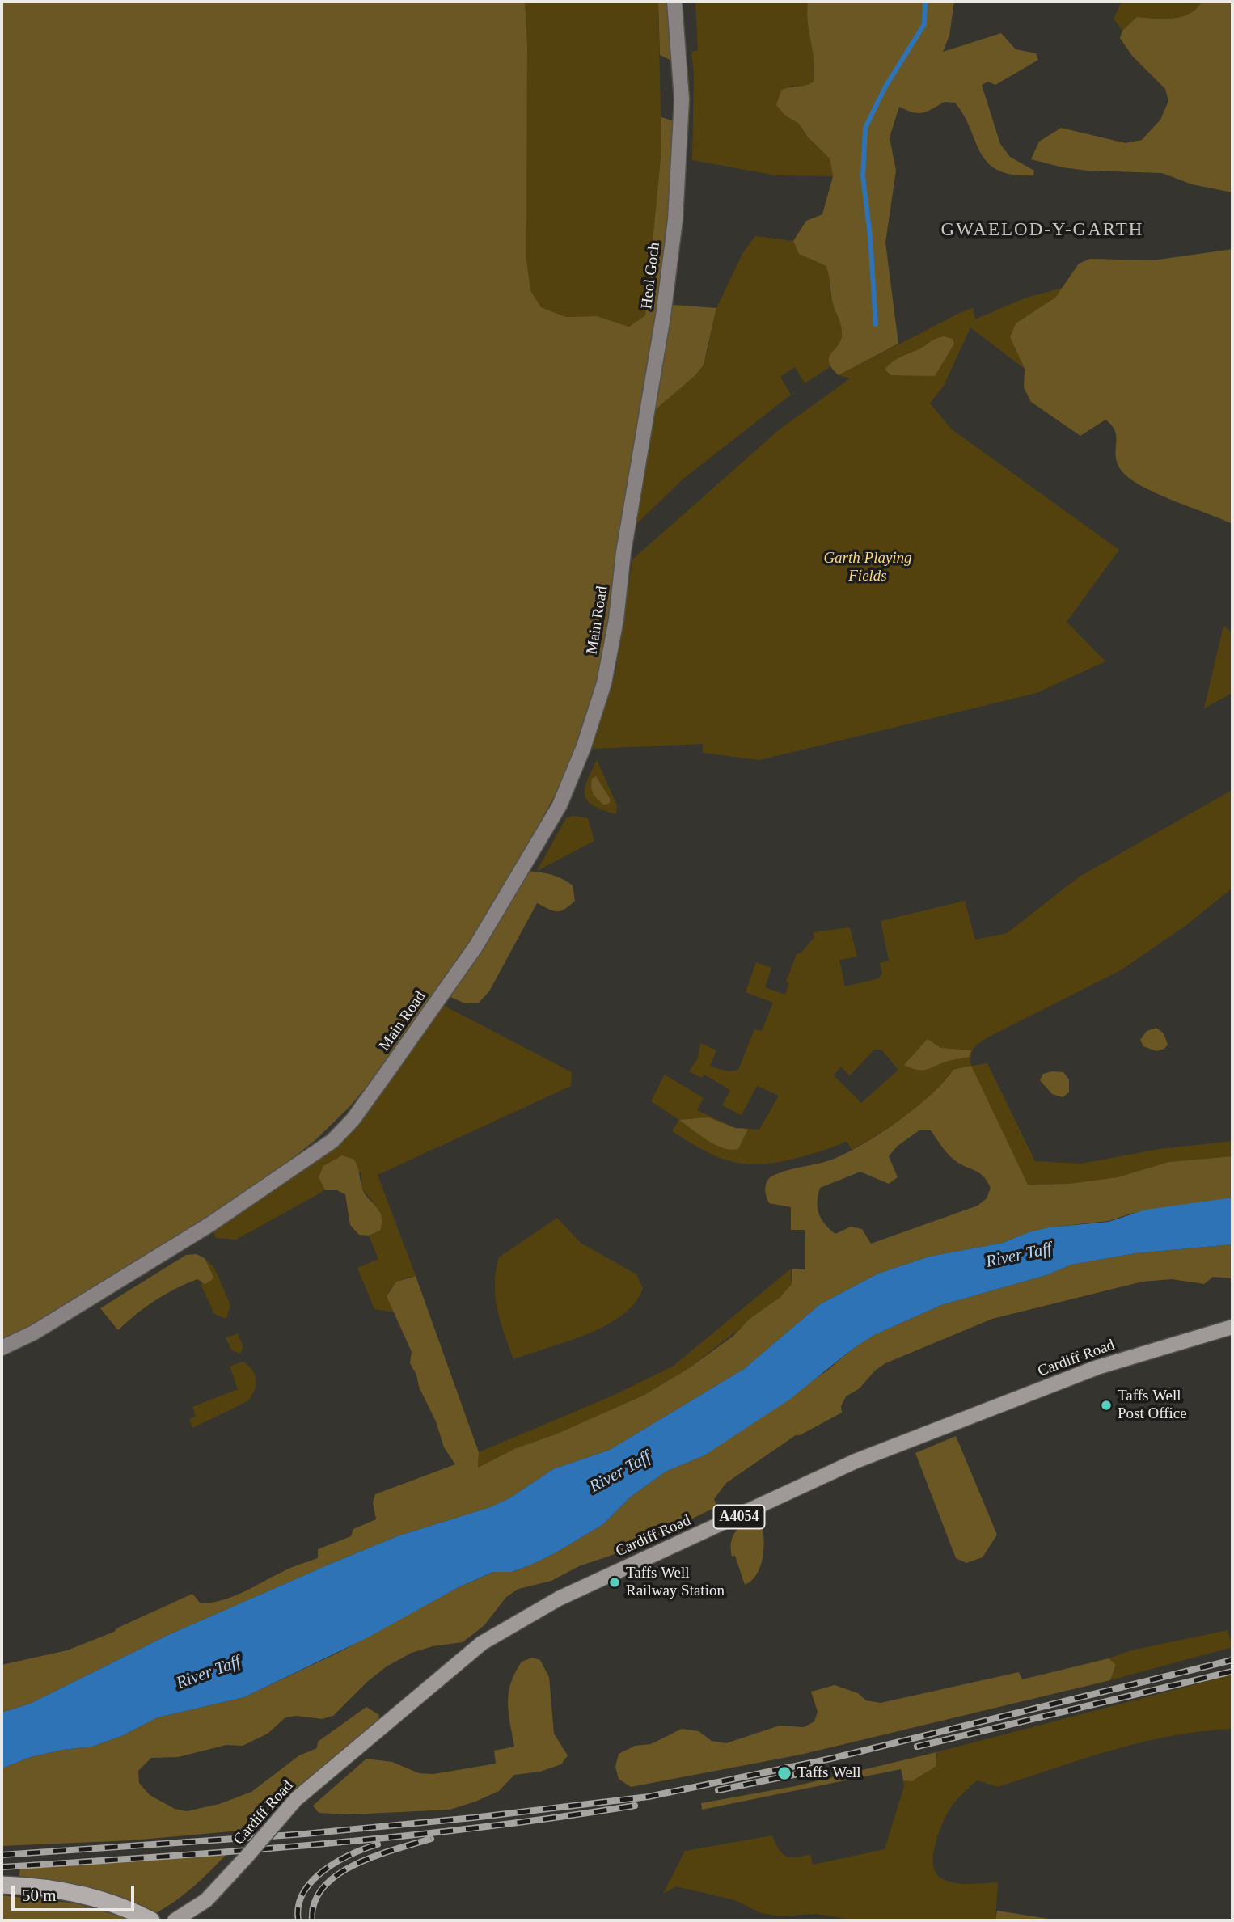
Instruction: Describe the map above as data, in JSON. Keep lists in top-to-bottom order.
{
  "streets": {
    "main road": ["Cardiff Road", "A4054"],
    "street": ["Heol Goch", "Main Road"]
  },
  "crossings": [
    ["Heol Goch", "Main Road"]
  ],
  "districts": ["GWAELOD-Y-GARTH"],
  "water": ["River Taff"],
  "parks": ["Garth Playing Fields"],
  "places": ["Taffs Well Post Office", "Taffs Well Railway Station", "Taffs Well"],
  "scale_bar": "50 m"
}
